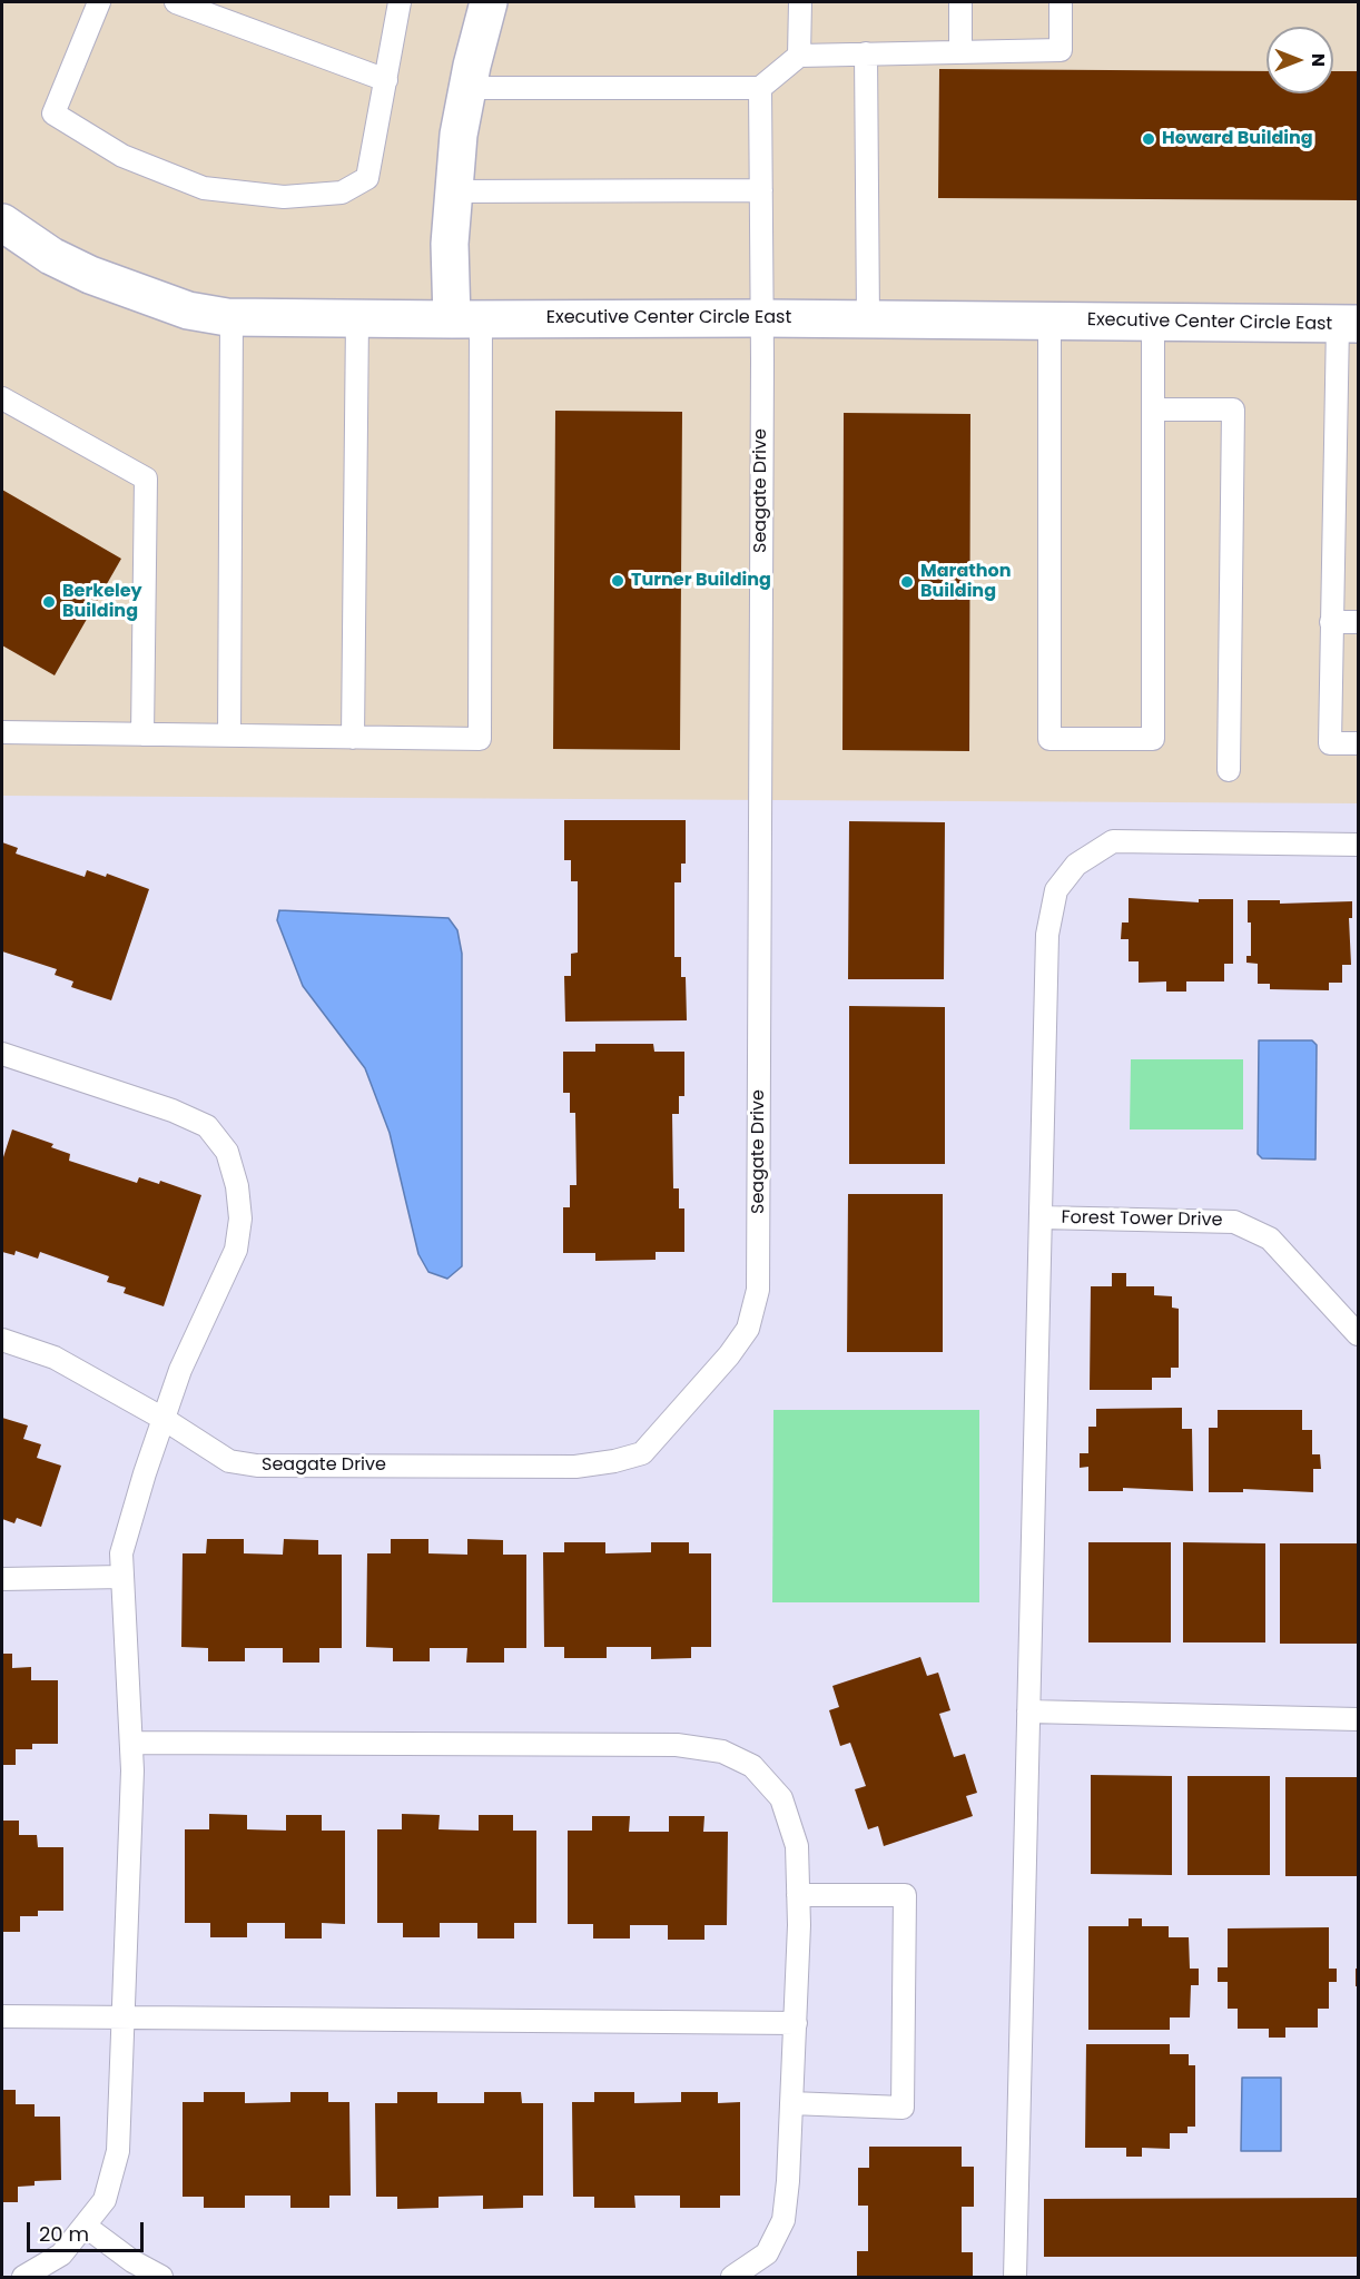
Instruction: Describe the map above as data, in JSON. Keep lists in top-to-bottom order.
{
  "streets": {
    "street": ["Executive Center Circle East"],
    "lane": ["Seagate Drive", "Forest Tower Drive"]
  },
  "crossings": [
    ["Executive Center Circle East", "Seagate Drive"]
  ],
  "places": [
    "Howard Building",
    "Turner Building",
    "Marathon Building",
    "Berkeley Building"
  ],
  "scale_bar": "20 m",
  "north": "right"
}
